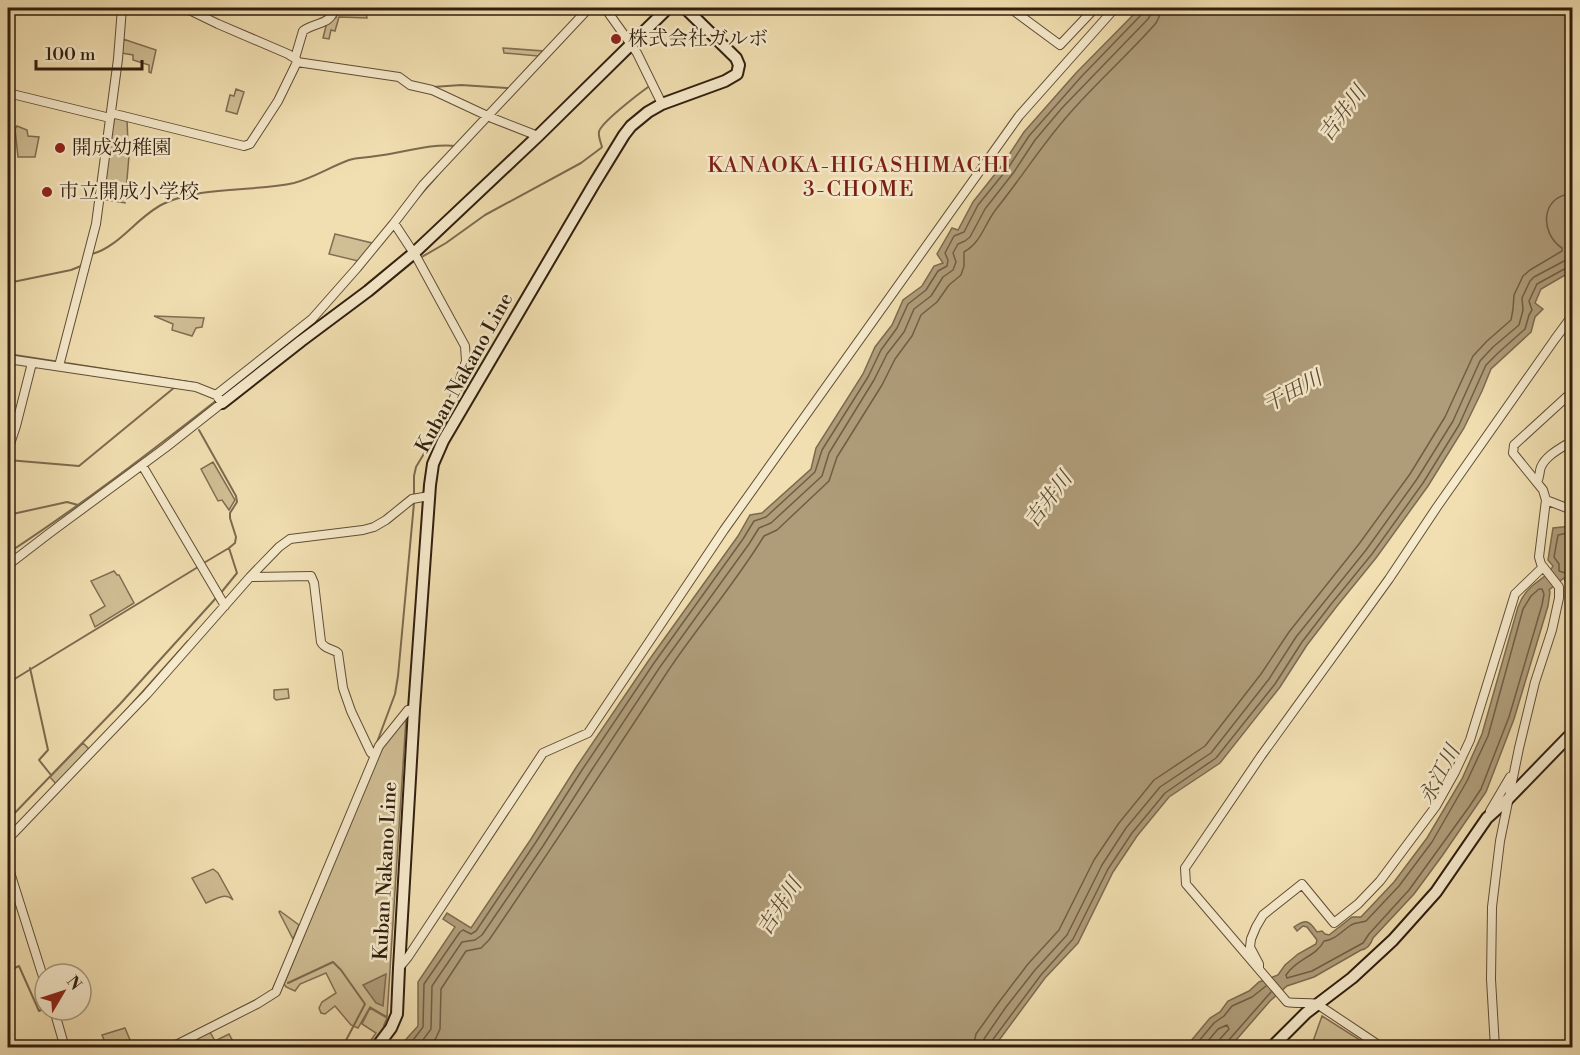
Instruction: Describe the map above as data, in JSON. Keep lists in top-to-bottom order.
{
  "streets": {
    "main road": ["Kuban Nakano Line"]
  },
  "districts": ["KANAOKA-HIGASHIMACHI 3-CHOME"],
  "water": ["吉井川", "干田川", "永江川"],
  "places": ["株式会社ガルボ", "開成幼稚園", "市立開成小学校"],
  "scale_bar": "100 m",
  "north": "top right"
}
